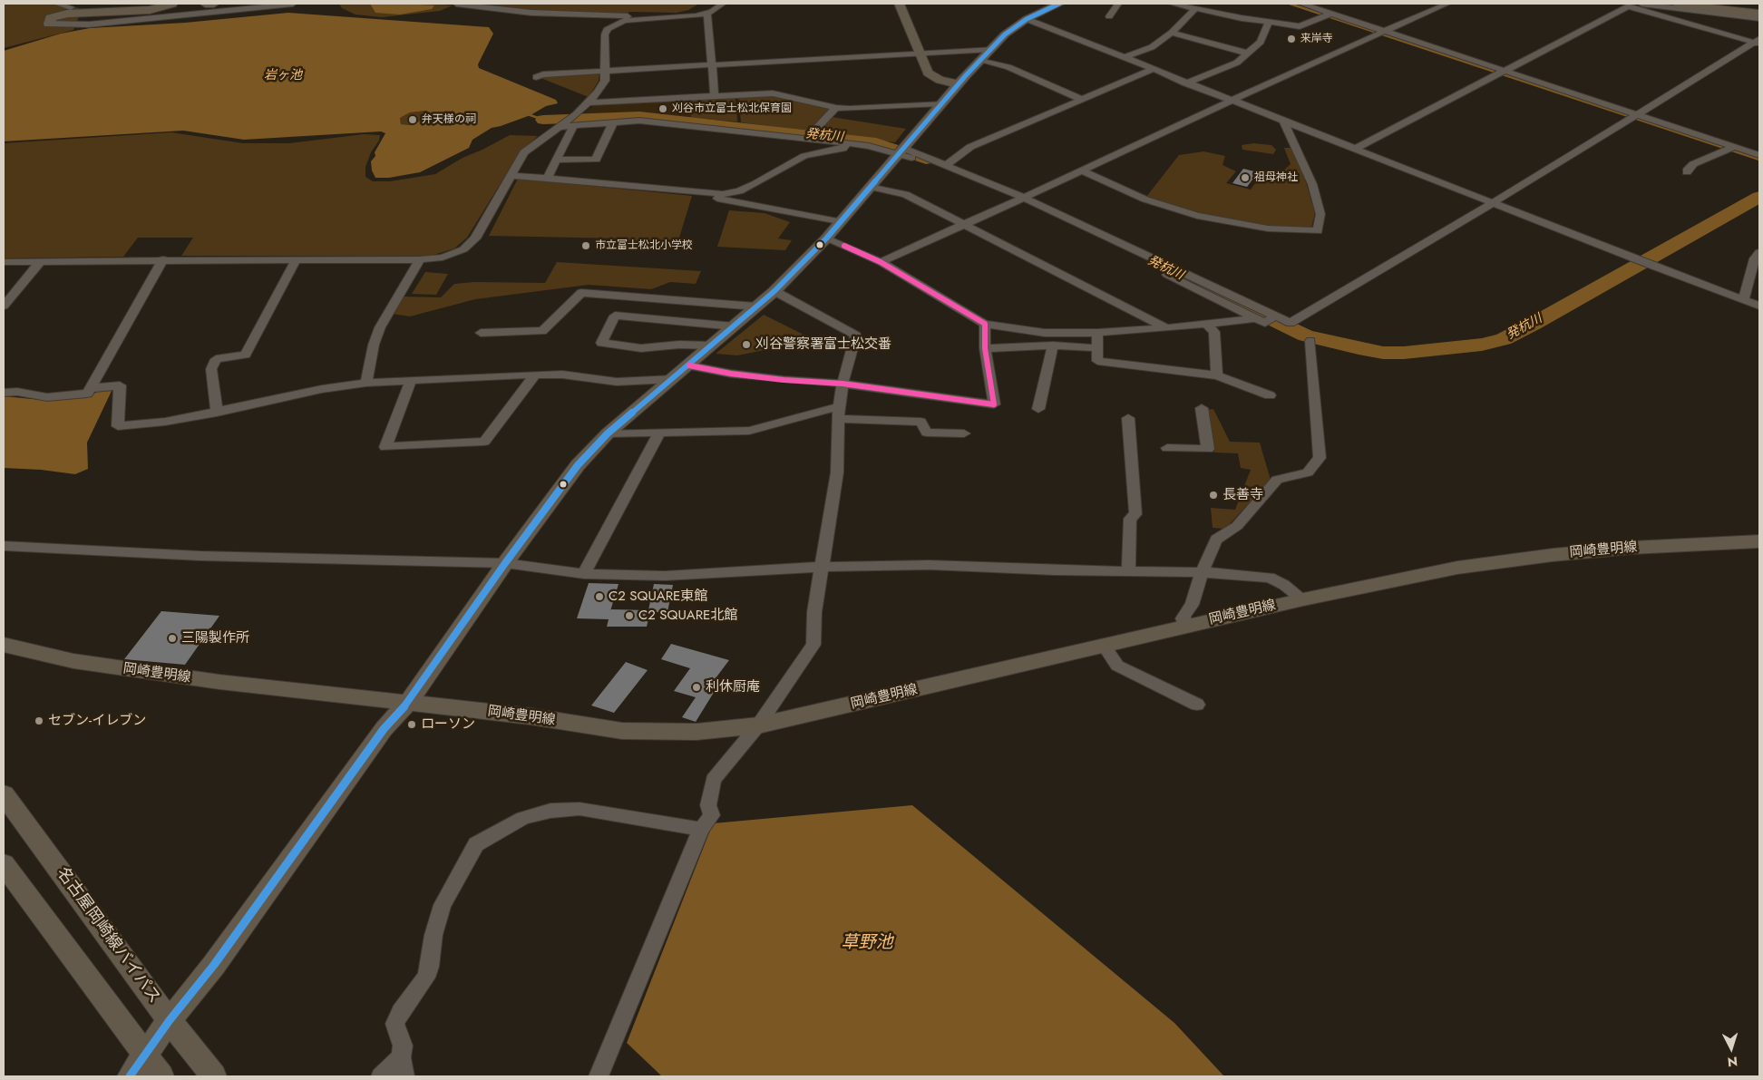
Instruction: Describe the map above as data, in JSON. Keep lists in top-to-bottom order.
{
  "streets": {
    "main road": ["岡崎豊明線", "名古屋岡崎線バイパス"]
  },
  "water": ["岩ヶ池", "発杭川", "草野池"],
  "places": [
    "来岸寺",
    "刈谷市立富士松北保育園",
    "弁天様の祠",
    "祖母神社",
    "市立富士松北小学校",
    "刈谷警察署富士松交番",
    "長善寺",
    "C2 SQUARE東館",
    "C2 SQUARE北館",
    "三陽製作所",
    "利休厨庵",
    "セブン-イレブン",
    "ローソン"
  ],
  "north": "bottom"
}
